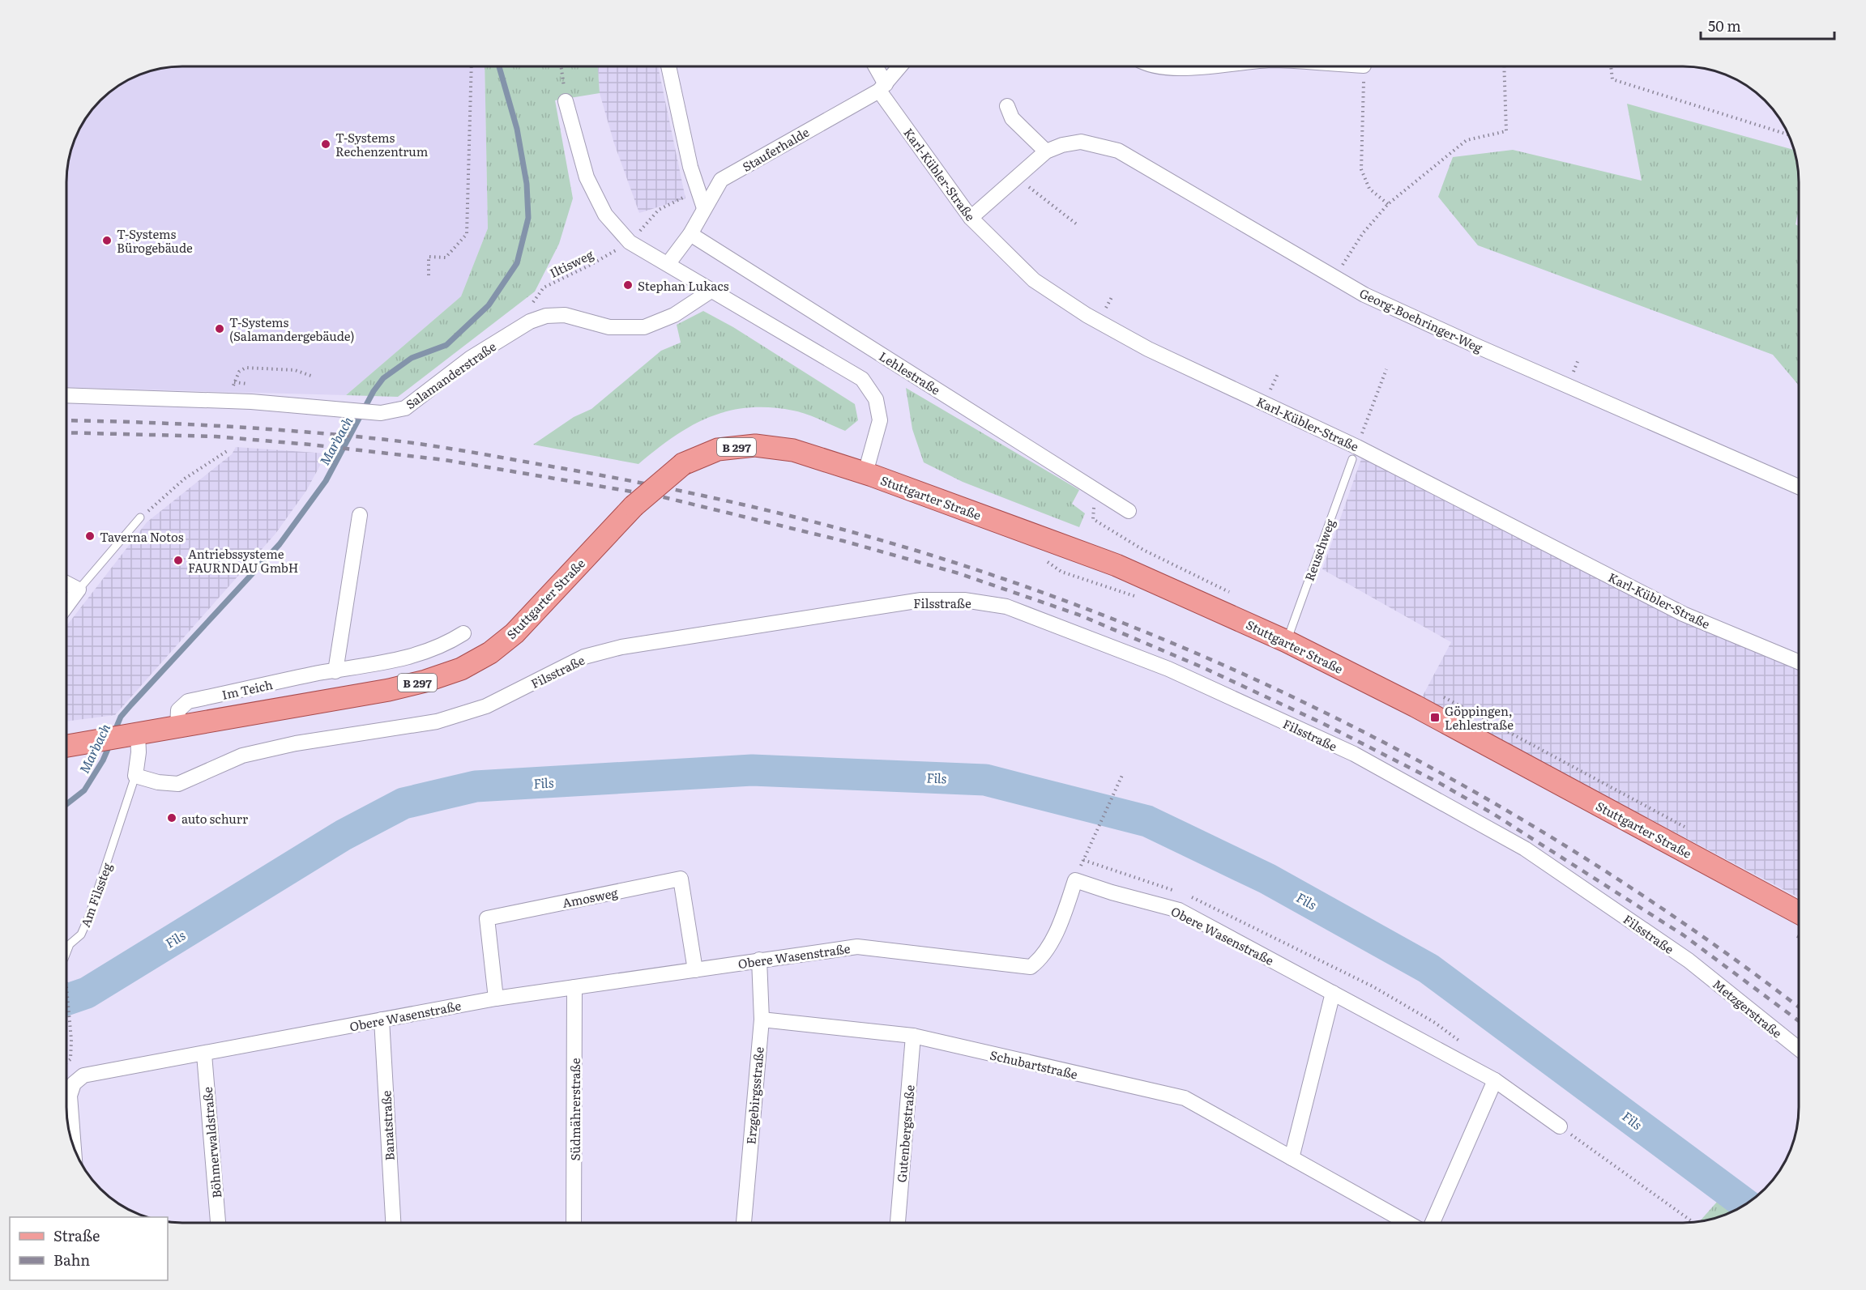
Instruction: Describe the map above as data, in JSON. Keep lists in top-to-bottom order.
{
  "streets": {
    "main road": ["B 297", "Stuttgarter Straße"],
    "street": [
      "Stauferhalde",
      "Karl-Kübler-Straße",
      "Georg-Boehringer-Weg",
      "Lehlestraße",
      "Salamanderstraße",
      "Filsstraße",
      "Im Teich",
      "Amosweg",
      "Obere Wasenstraße",
      "Metzgerstraße",
      "Schubartstraße",
      "Erzgebirgsstraße",
      "Südmährerstraße",
      "Banatstraße",
      "Gutenbergstraße",
      "Böhmerwaldstraße"
    ],
    "lane": ["Reuschweg", "Am Filssteg"],
    "path": ["Iltisweg"]
  },
  "crossings": [
    ["Stauferhalde", "Karl-Kübler-Straße"],
    ["Stauferhalde", "Lehlestraße"],
    ["Karl-Kübler-Straße", "Georg-Boehringer-Weg"],
    ["Iltisweg", "Salamanderstraße"],
    ["Stuttgarter Straße", "Reuschweg"],
    ["Stuttgarter Straße", "Im Teich"],
    ["Filsstraße", "Am Filssteg"],
    ["Filsstraße", "Metzgerstraße"],
    ["Amosweg", "Obere Wasenstraße"],
    ["Obere Wasenstraße", "Erzgebirgsstraße"],
    ["Obere Wasenstraße", "Südmährerstraße"],
    ["Obere Wasenstraße", "Banatstraße"],
    ["Obere Wasenstraße", "Böhmerwaldstraße"],
    ["Schubartstraße", "Erzgebirgsstraße"],
    ["Schubartstraße", "Gutenbergstraße"]
  ],
  "water": ["Marbach", "Fils"],
  "places": {
    "other": [
      "T-Systems Rechenzentrum",
      "T-Systems Bürogebäude",
      "Stephan Lukacs",
      "T-Systems (Salamandergebäude)",
      "Taverna Notos",
      "Antriebssysteme FAURNDAU GmbH",
      "auto schurr"
    ],
    "transit": ["Göppingen, Lehlestraße"]
  },
  "legend": ["Straße", "Bahn"],
  "scale_bar": "50 m"
}
